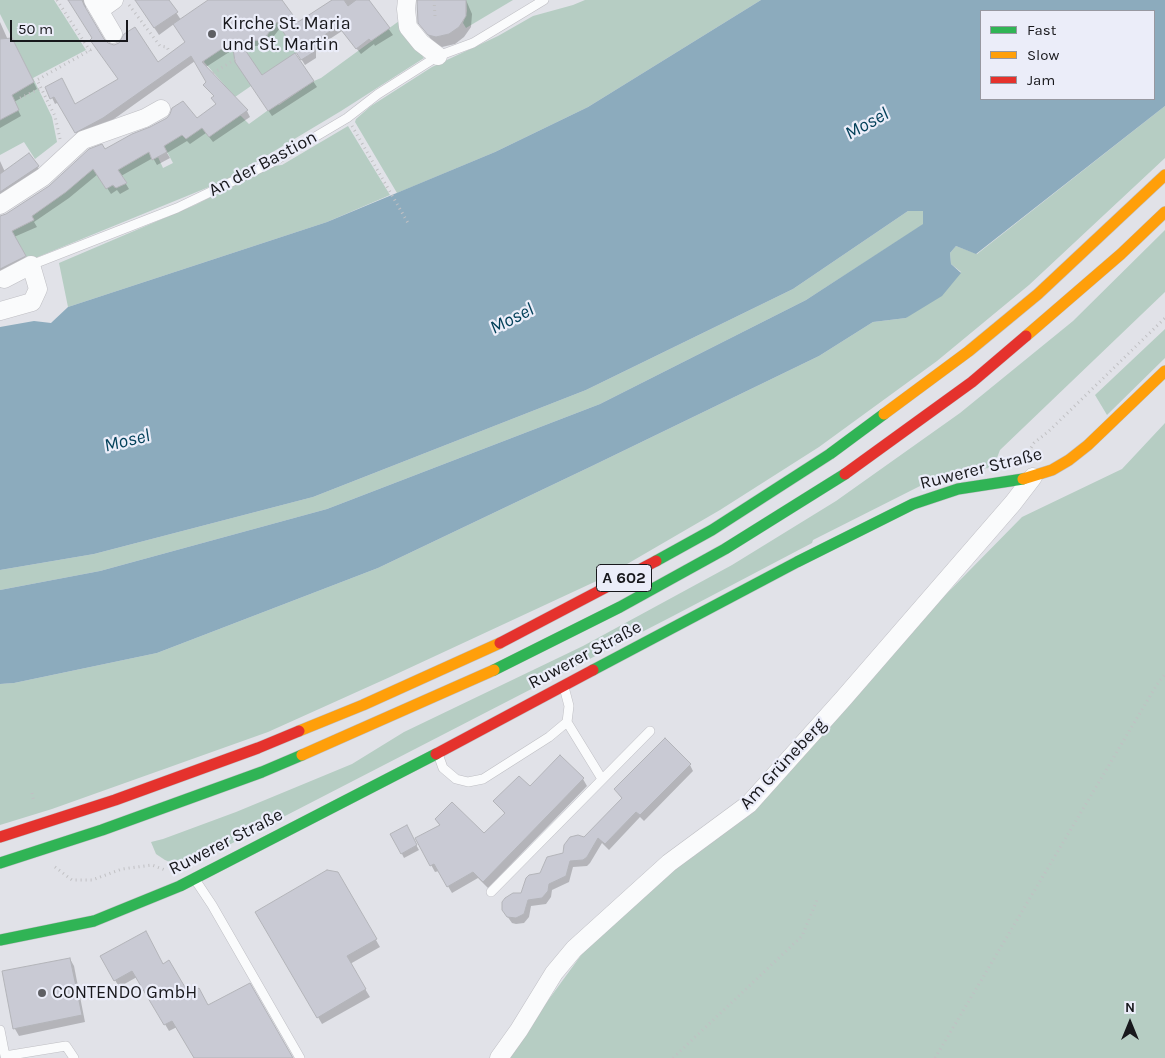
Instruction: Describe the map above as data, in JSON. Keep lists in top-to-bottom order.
{
  "streets": {
    "main road": ["Ruwerer Straße", "A 602"],
    "street": ["Am Grüneberg"],
    "lane": ["An der Bastion"]
  },
  "crossings": [
    ["Ruwerer Straße", "Am Grüneberg"]
  ],
  "water": ["Mosel"],
  "places": ["Kirche St. Maria und St. Martin", "CONTENDO GmbH"],
  "legend": ["Fast", "Slow", "Jam"],
  "scale_bar": "50 m",
  "north": "top"
}
